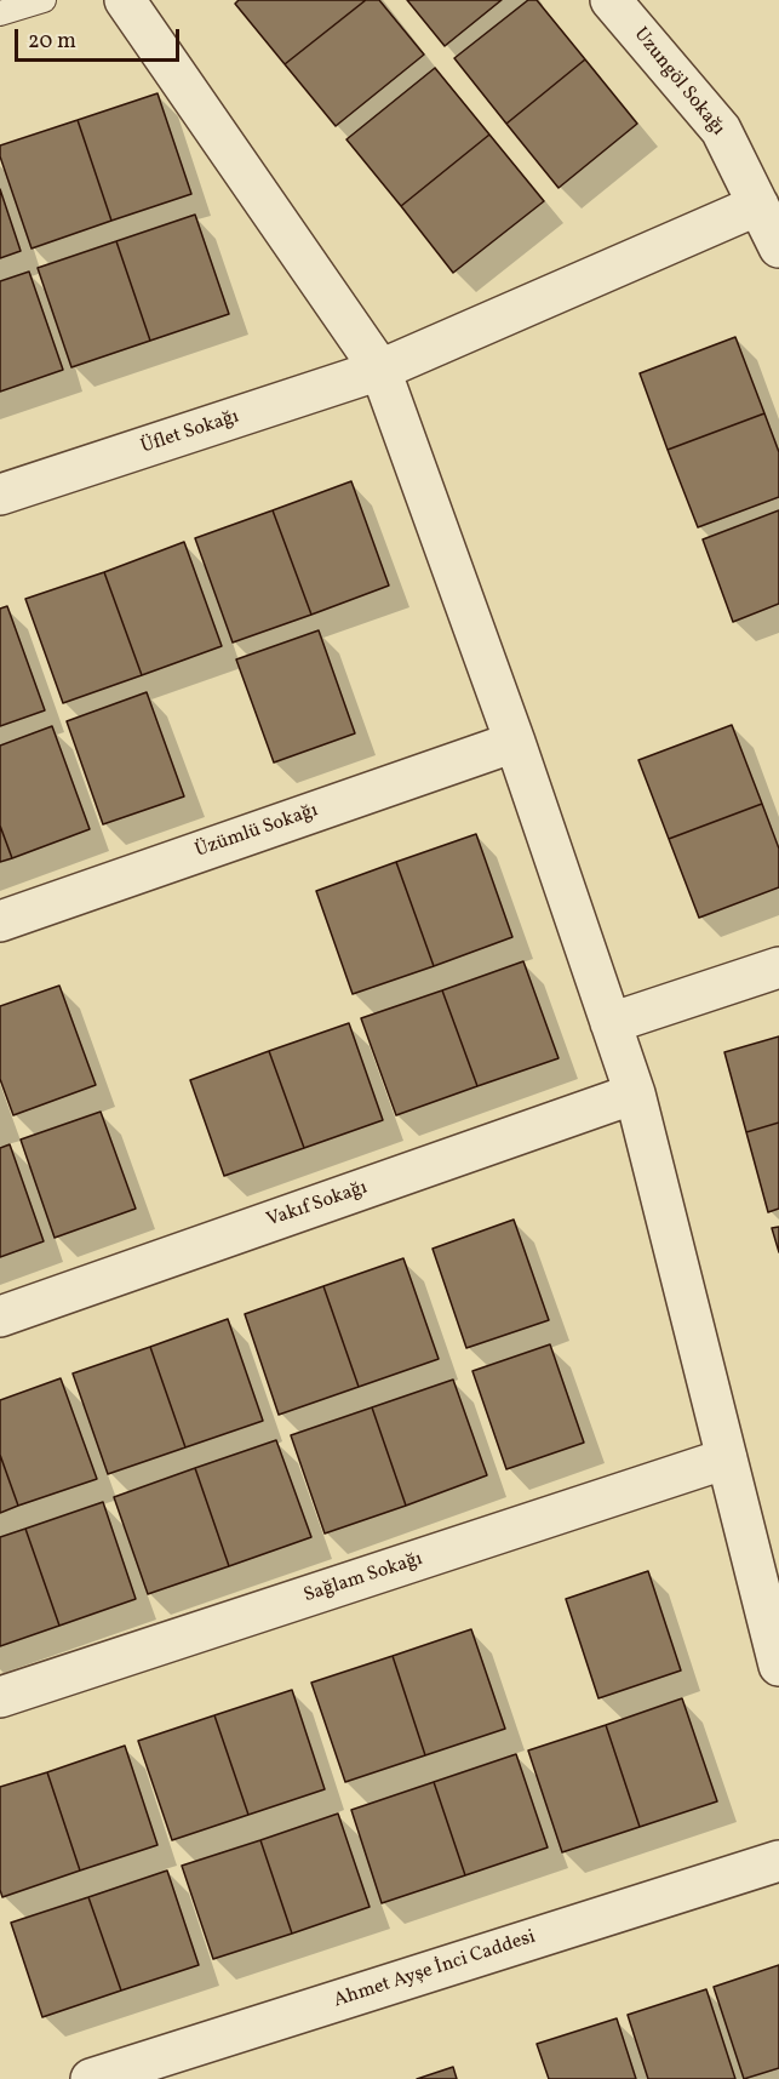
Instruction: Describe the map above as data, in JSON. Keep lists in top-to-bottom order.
{
  "streets": {
    "street": [
      "Uzungöl Sokağı",
      "Üflet Sokağı",
      "Üzümlü Sokağı",
      "Vakıf Sokağı",
      "Sağlam Sokağı",
      "Ahmet Ayşe İnci Caddesi"
    ]
  },
  "crossings": [
    ["Uzungöl Sokağı", "Üflet Sokağı"]
  ],
  "scale_bar": "20 m"
}
